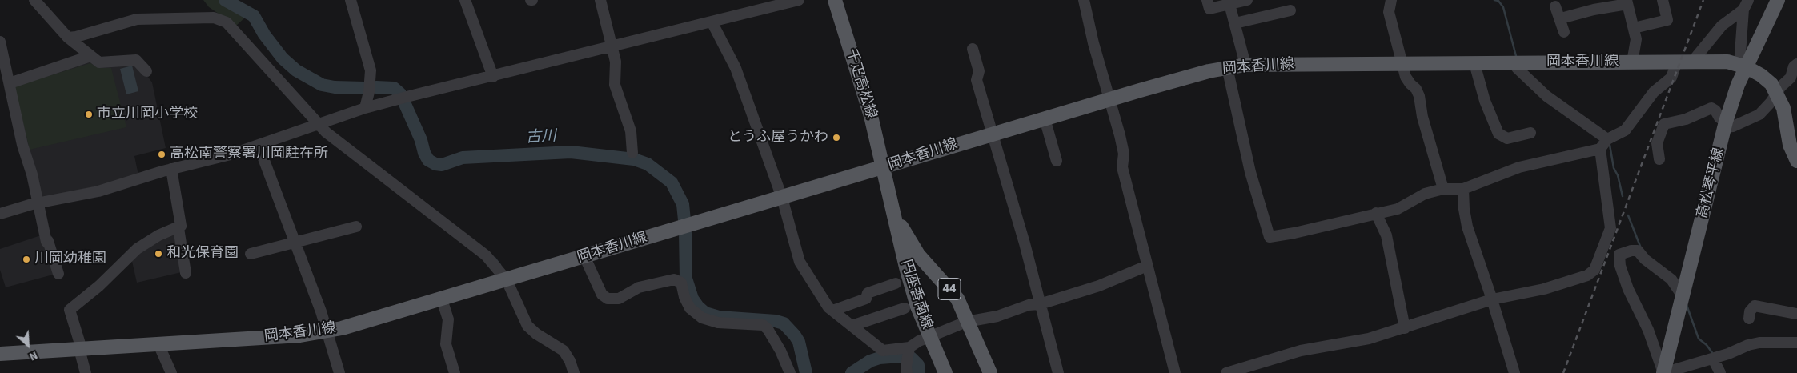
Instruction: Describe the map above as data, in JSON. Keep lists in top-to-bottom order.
{
  "streets": {
    "main road": [
      "岡本香川線",
      "千疋高松線",
      "高松琴平線",
      "44",
      "円座香南線"
    ]
  },
  "crossings": [
    ["岡本香川線", "千疋高松線"],
    ["岡本香川線", "高松琴平線"],
    ["岡本香川線", "円座香南線"],
    ["千疋高松線", "円座香南線"]
  ],
  "water": ["古川"],
  "places": [
    "市立川岡小学校",
    "とうふ屋うかわ",
    "高松南警察署川岡駐在所",
    "和光保育園",
    "川岡幼稚園"
  ],
  "north": "bottom right"
}
